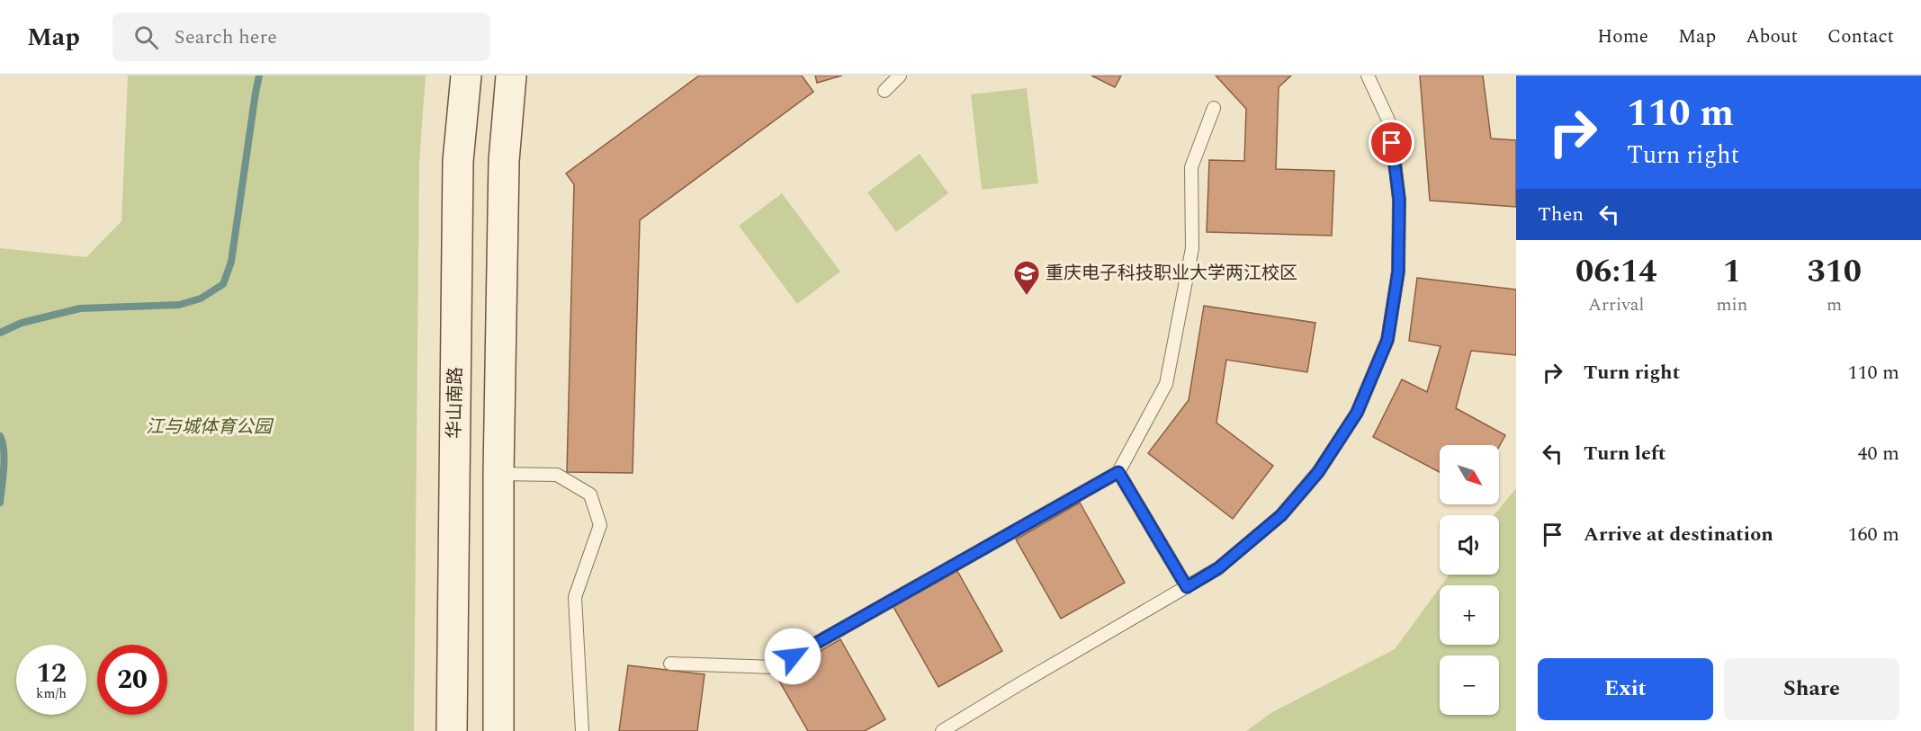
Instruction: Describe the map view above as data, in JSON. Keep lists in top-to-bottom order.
{
  "streets": {
    "main road": ["华山南路"]
  },
  "parks": ["江与城体育公园"],
  "places": {
    "school or university": ["重庆电子科技职业大学两江校区"]
  },
  "north": "bottom right",
  "page": {
    "header": "Map",
    "search": "Search here",
    "nav": [
      "Home",
      "Map",
      "About",
      "Contact"
    ],
    "turn": ["110 m", "Turn right"],
    "then": "Then",
    "eta": [
      "06:14",
      "Arrival",
      "1",
      "min",
      "310",
      "m"
    ],
    "list": [
      {
        "name": "Turn right",
        "value": "110 m"
      },
      {
        "name": "Turn left",
        "value": "40 m"
      },
      {
        "name": "Arrive at destination",
        "value": "160 m"
      }
    ],
    "map_buttons": ["+", "−"],
    "speed": "12 km/h",
    "limit": "20",
    "buttons": ["Exit", "Share"]
  }
}
